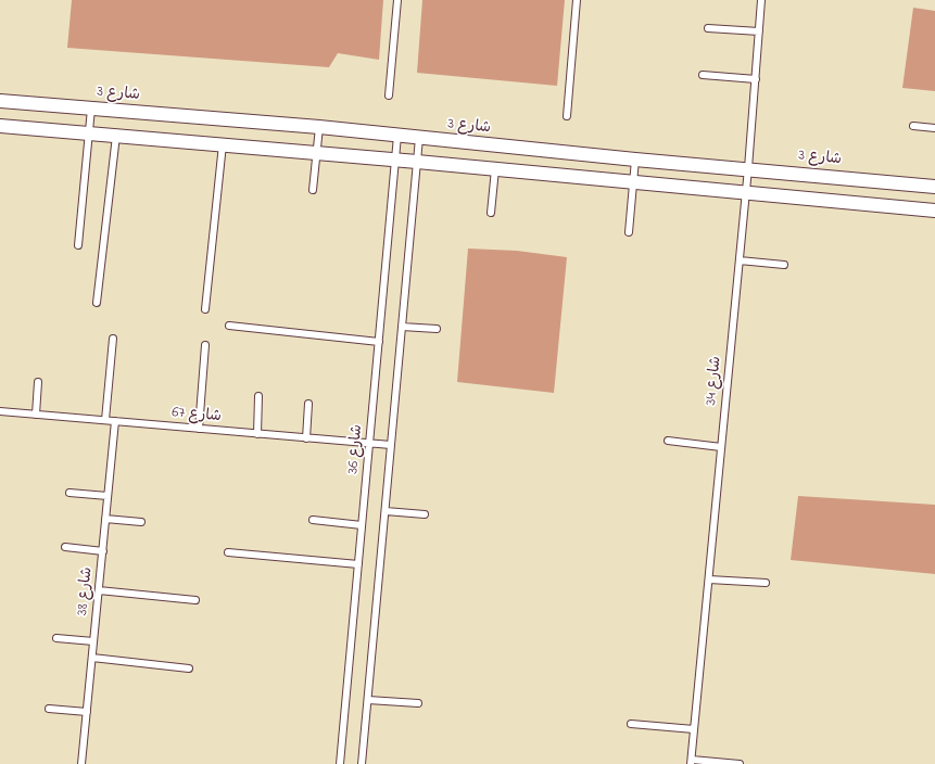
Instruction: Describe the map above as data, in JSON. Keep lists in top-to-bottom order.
{
  "streets": {
    "street": ["شارع 3"],
    "lane": [
      "شارع 34",
      "شارع 67",
      "شارع 36",
      "شارع 38"
    ]
  },
  "crossings": [
    ["شارع 3", "شارع 34"],
    ["شارع 3", "شارع 36"],
    ["شارع 67", "شارع 36"],
    ["شارع 67", "شارع 38"]
  ]
}
